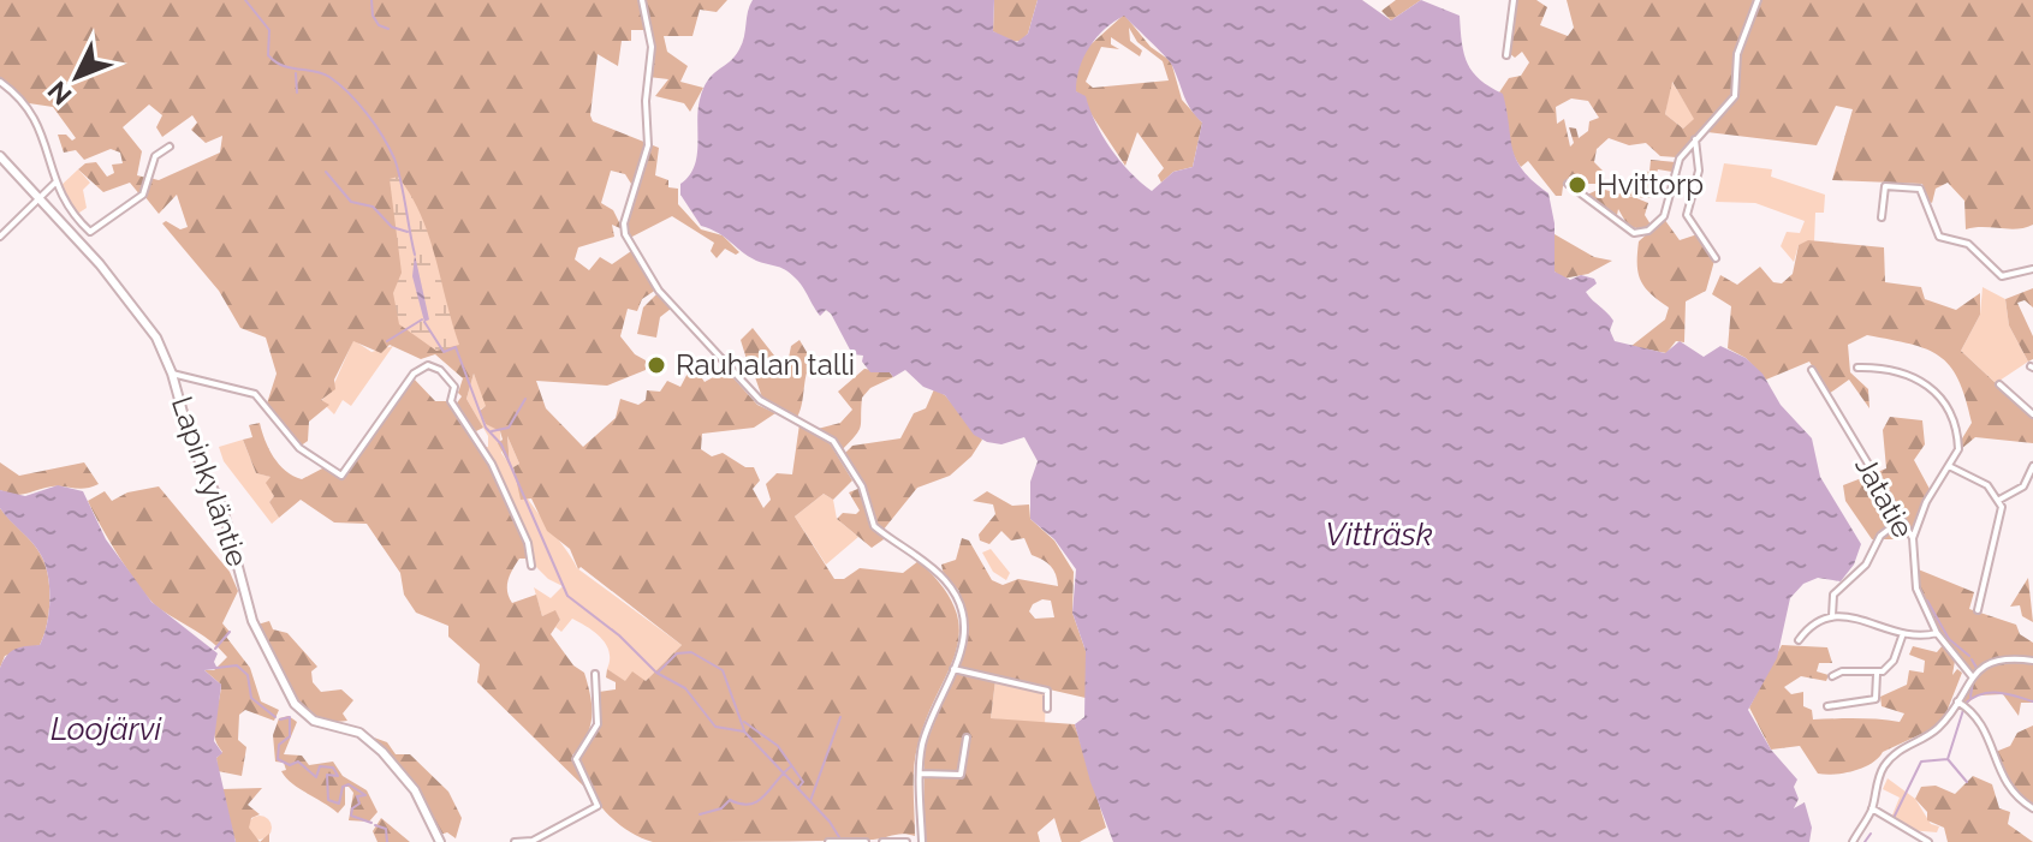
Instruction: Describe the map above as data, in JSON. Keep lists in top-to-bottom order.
{
  "streets": {
    "main road": ["Lapinkyläntie"],
    "street": ["Jatatie"]
  },
  "water": ["Vitträsk", "Loojärvi"],
  "places": ["Hvittorp", "Rauhalan talli"],
  "north": "bottom left"
}
